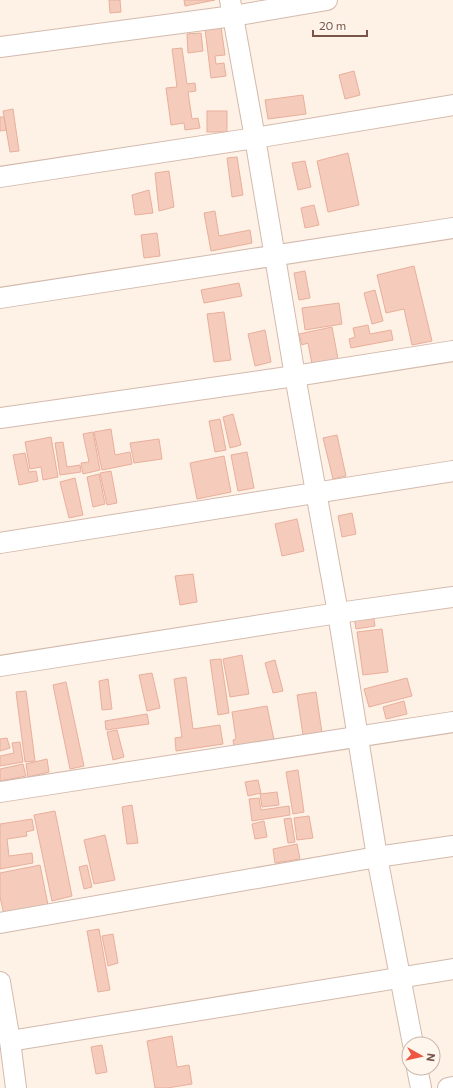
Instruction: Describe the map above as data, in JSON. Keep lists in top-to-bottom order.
{
  "scale_bar": "20 m",
  "north": "right"
}
